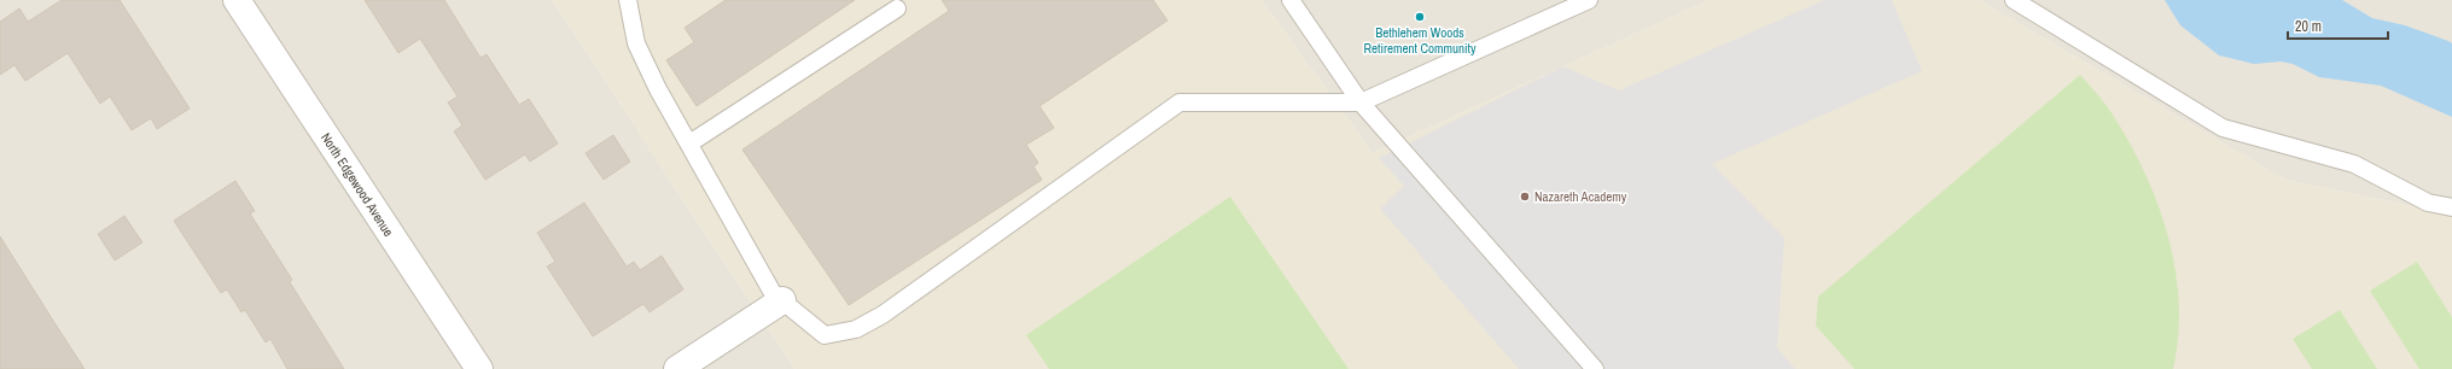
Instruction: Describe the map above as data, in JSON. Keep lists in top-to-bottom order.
{
  "streets": {
    "street": ["North Edgewood Avenue"]
  },
  "places": ["Bethlehem Woods Retirement Community", "Nazareth Academy"],
  "scale_bar": "20 m"
}
